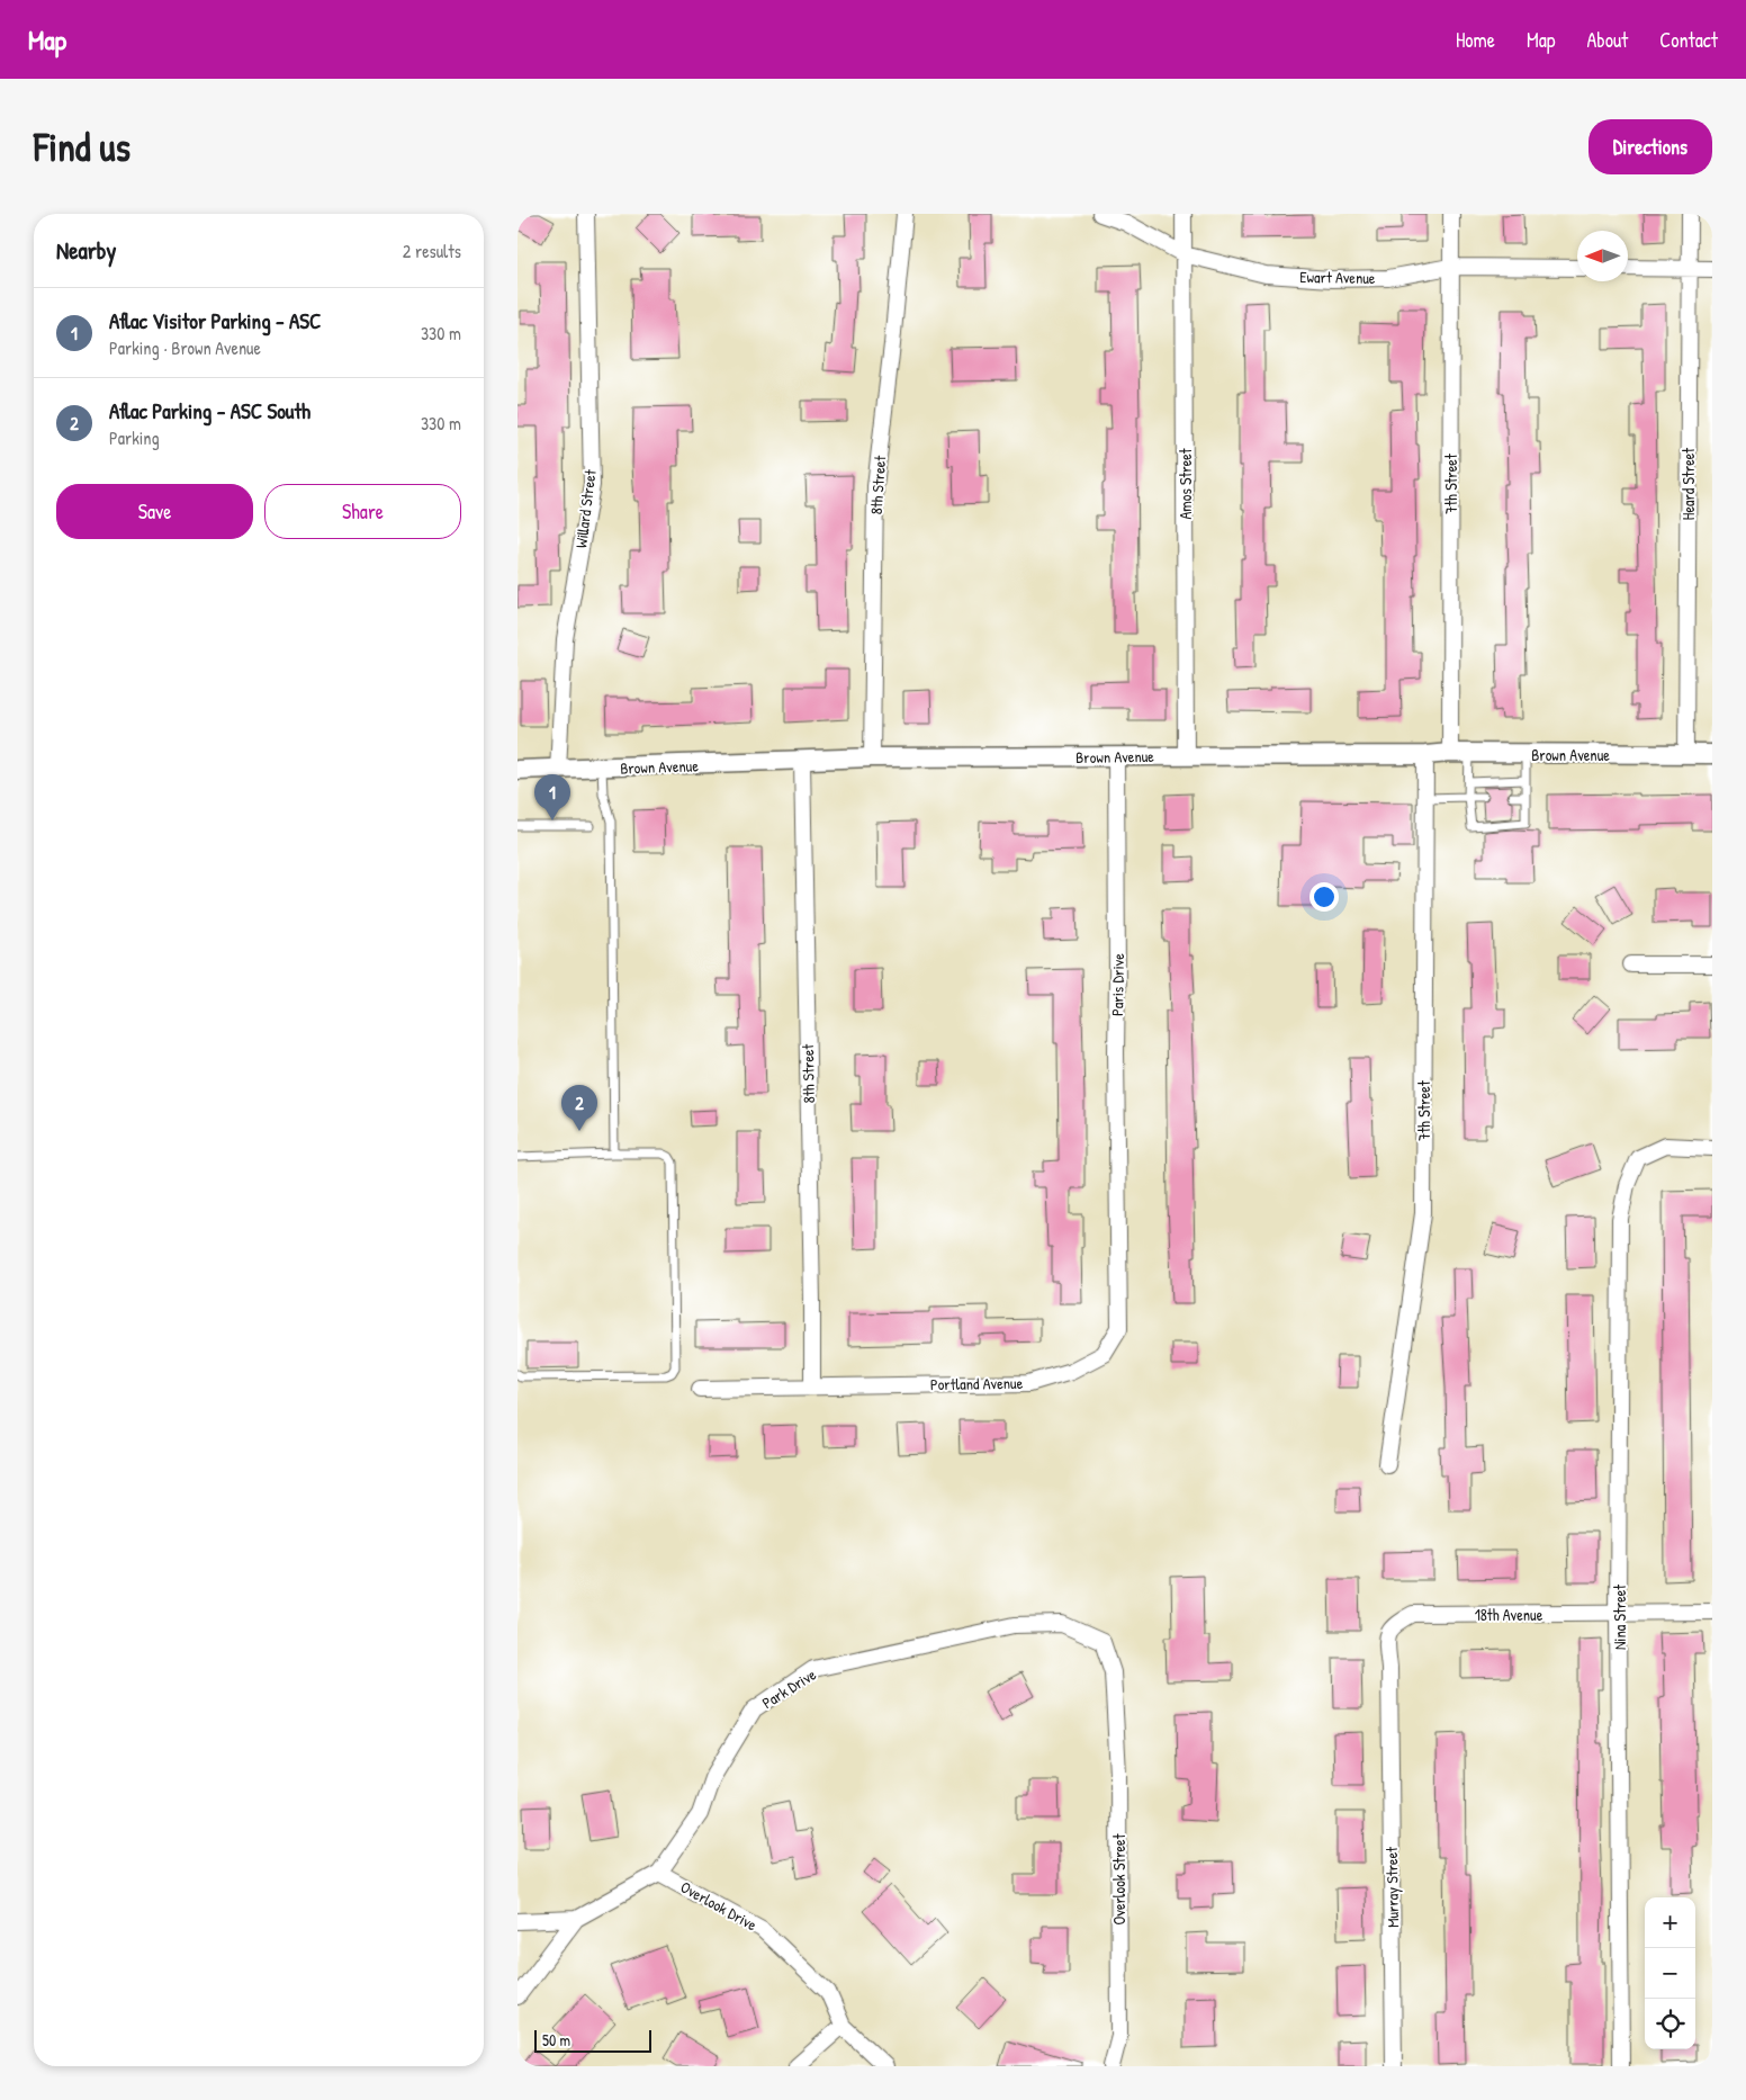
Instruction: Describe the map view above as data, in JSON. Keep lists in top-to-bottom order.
{
  "streets": {
    "street": [
      "Ewart Avenue",
      "Amos Street",
      "7th Street",
      "Heard Street",
      "8th Street",
      "Willard Street",
      "Brown Avenue",
      "Paris Drive",
      "Portland Avenue",
      "18th Avenue",
      "Nina Street",
      "Park Drive",
      "Overlook Street",
      "Murray Street",
      "Overlook Drive"
    ]
  },
  "crossings": [
    ["Ewart Avenue", "Amos Street"],
    ["Ewart Avenue", "7th Street"],
    ["Amos Street", "Brown Avenue"],
    ["7th Street", "Brown Avenue"],
    ["Heard Street", "Brown Avenue"],
    ["8th Street", "Brown Avenue"],
    ["8th Street", "Portland Avenue"],
    ["Willard Street", "Brown Avenue"],
    ["Brown Avenue", "Paris Drive"],
    ["Paris Drive", "Portland Avenue"],
    ["18th Avenue", "Nina Street"],
    ["18th Avenue", "Murray Street"],
    ["Park Drive", "Overlook Street"],
    ["Park Drive", "Overlook Drive"]
  ],
  "scale_bar": "50 m",
  "north": "left",
  "page": {
    "header": "Map",
    "nav": [
      "Home",
      "Map",
      "About",
      "Contact"
    ],
    "buttons": [
      "Directions",
      ["Save", "Share"]
    ],
    "title": "Find us",
    "heading": ["Nearby", "2 results"],
    "list": [
      {
        "mark": "1",
        "name": "Aflac Visitor Parking - ASC",
        "note": "Parking · Brown Avenue",
        "value": "330 m"
      },
      {
        "mark": "2",
        "name": "Aflac Parking - ASC South",
        "note": "Parking",
        "value": "330 m"
      }
    ],
    "pins": ["1", "2"],
    "map_buttons": ["+", "−"],
    "scale": "50 m"
  }
}
